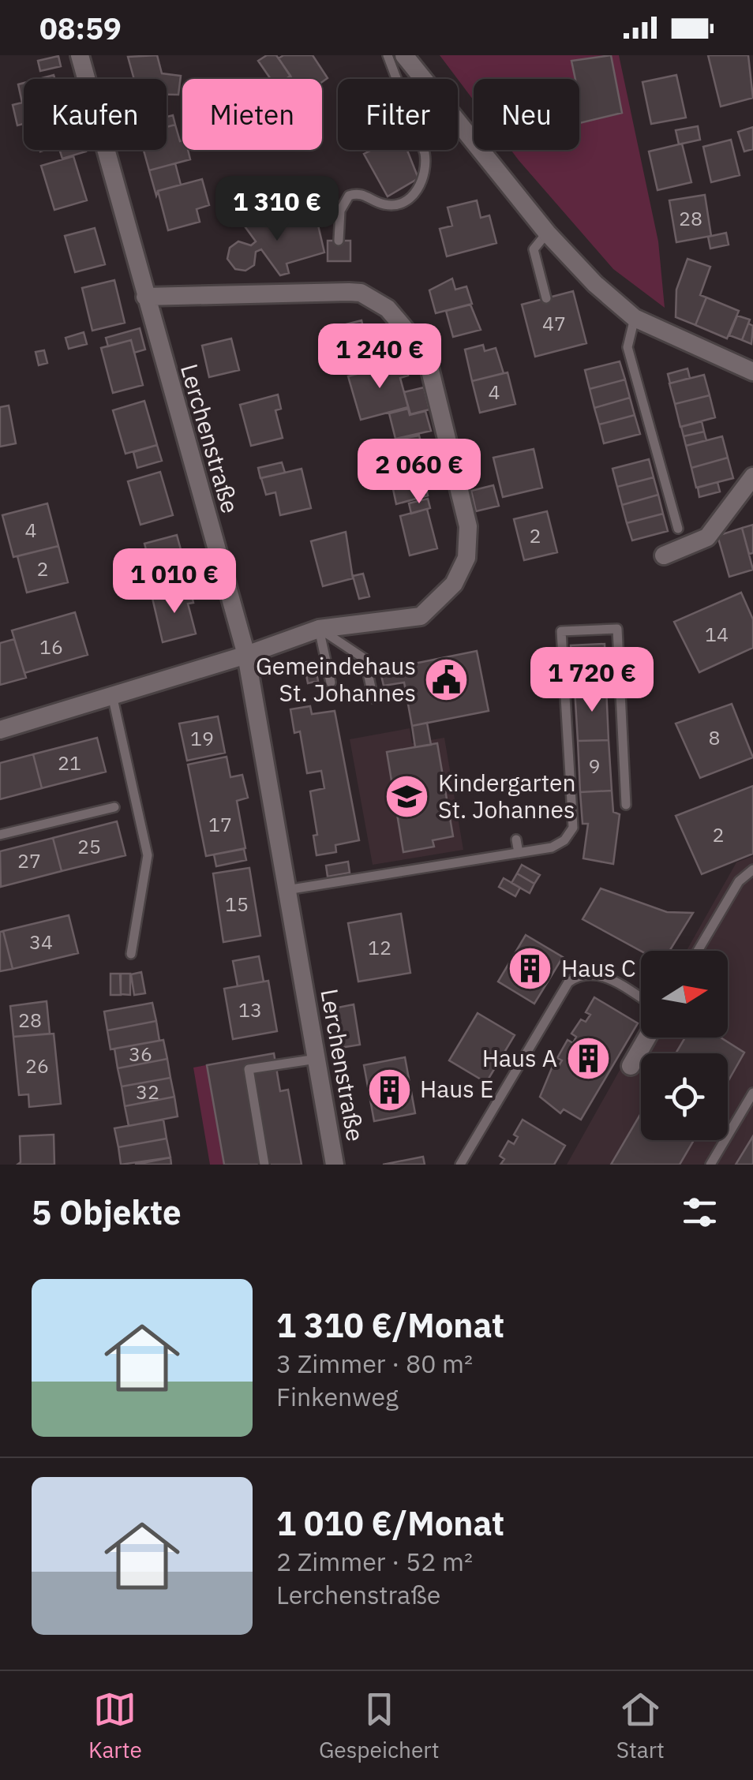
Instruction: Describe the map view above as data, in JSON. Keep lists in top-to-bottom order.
{
  "streets": {
    "street": ["Lerchenstraße"]
  },
  "places": {
    "public building": ["Gemeindehaus St. Johannes"],
    "school or university": ["Kindergarten St. Johannes"],
    "building": ["Haus C", "Haus A", "Haus E"]
  },
  "house_numbers": [
    "28",
    "47",
    "4",
    "4",
    "2",
    "2",
    "14",
    "16",
    "8",
    "19",
    "21",
    "9",
    "17",
    "2",
    "25",
    "27",
    "15",
    "34",
    "12",
    "13",
    "28",
    "36",
    "26",
    "32"
  ],
  "north": "right",
  "page": {
    "status": "08:59",
    "chip": [
      "Kaufen",
      "Mieten",
      "Filter",
      "Neu"
    ],
    "price": [
      "1 310 €",
      "1 240 €",
      "2 060 €",
      "1 010 €",
      "1 720 €"
    ],
    "heading": "5 Objekte",
    "list": [
      {
        "name": "1 310 €/Monat",
        "note": "3 Zimmer · 80 m² · Finkenweg"
      },
      {
        "name": "1 010 €/Monat",
        "note": "2 Zimmer · 52 m² · Lerchenstraße"
      }
    ],
    "tabs": ["Karte", "Gespeichert", "Start"]
  }
}
